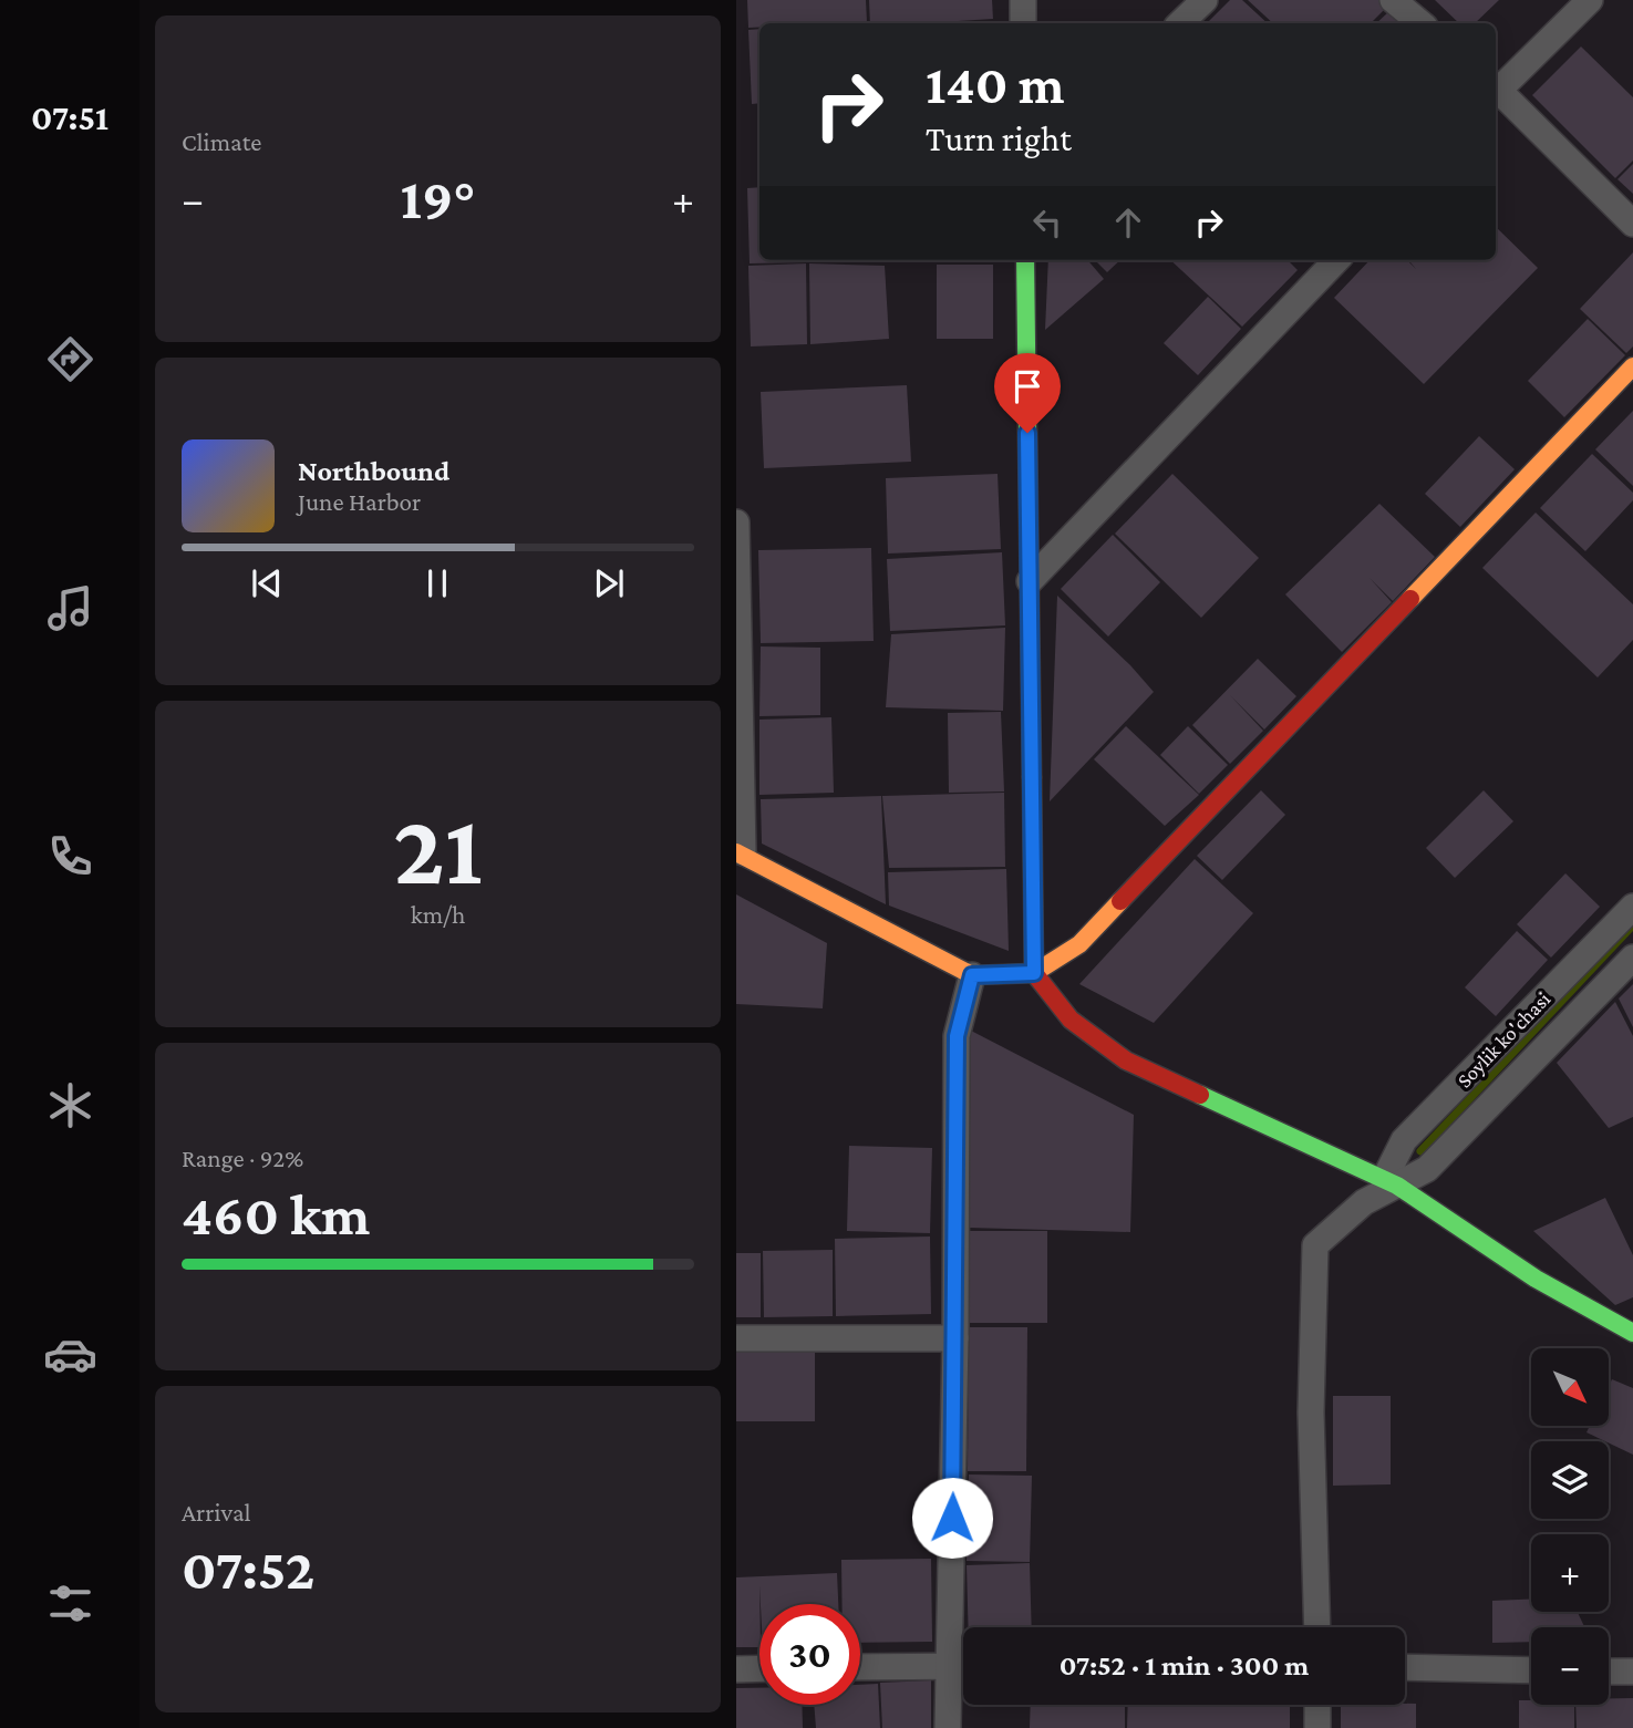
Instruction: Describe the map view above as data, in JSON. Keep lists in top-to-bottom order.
{
  "streets": {
    "street": ["Soylik ko'chasi"]
  },
  "north": "bottom right",
  "page": {
    "tabs": "07:51",
    "tile": [
      "Climate",
      ["21", "km/h"],
      ["Range · 92%", "460 km"],
      ["Arrival", "07:52"]
    ],
    "turn": ["140 m", "Turn right"],
    "heat": ["−", "19°", "+"],
    "song": ["Northbound", "June Harbor"],
    "map_buttons": ["+", "−"],
    "limit": "30",
    "trip": "07:52 · 1 min · 300 m"
  }
}
